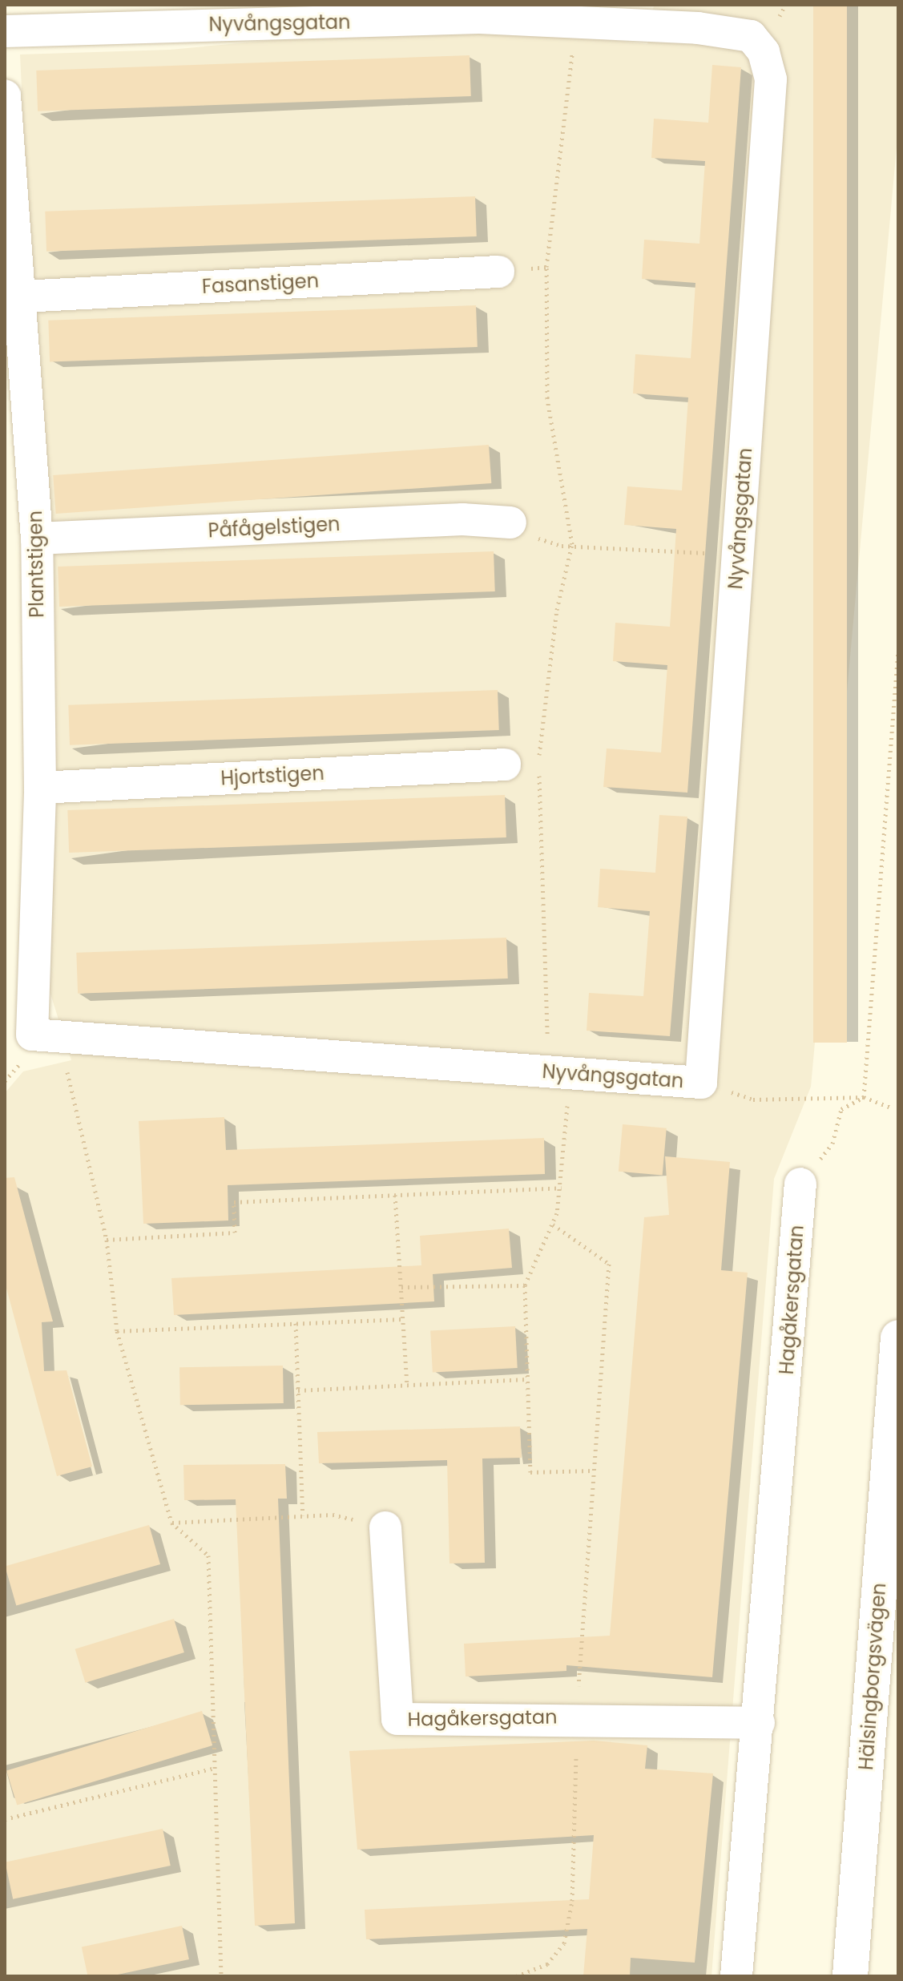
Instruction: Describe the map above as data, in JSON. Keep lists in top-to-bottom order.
{
  "streets": {
    "main road": ["Hälsingborgsvägen"],
    "street": [
      "Nyvångsgatan",
      "Fasanstigen",
      "Påfågelstigen",
      "Plantstigen",
      "Hjortstigen",
      "Hagåkersgatan"
    ]
  },
  "crossings": [
    ["Nyvångsgatan", "Plantstigen"],
    ["Fasanstigen", "Plantstigen"],
    ["Påfågelstigen", "Plantstigen"],
    ["Plantstigen", "Hjortstigen"]
  ]
}
